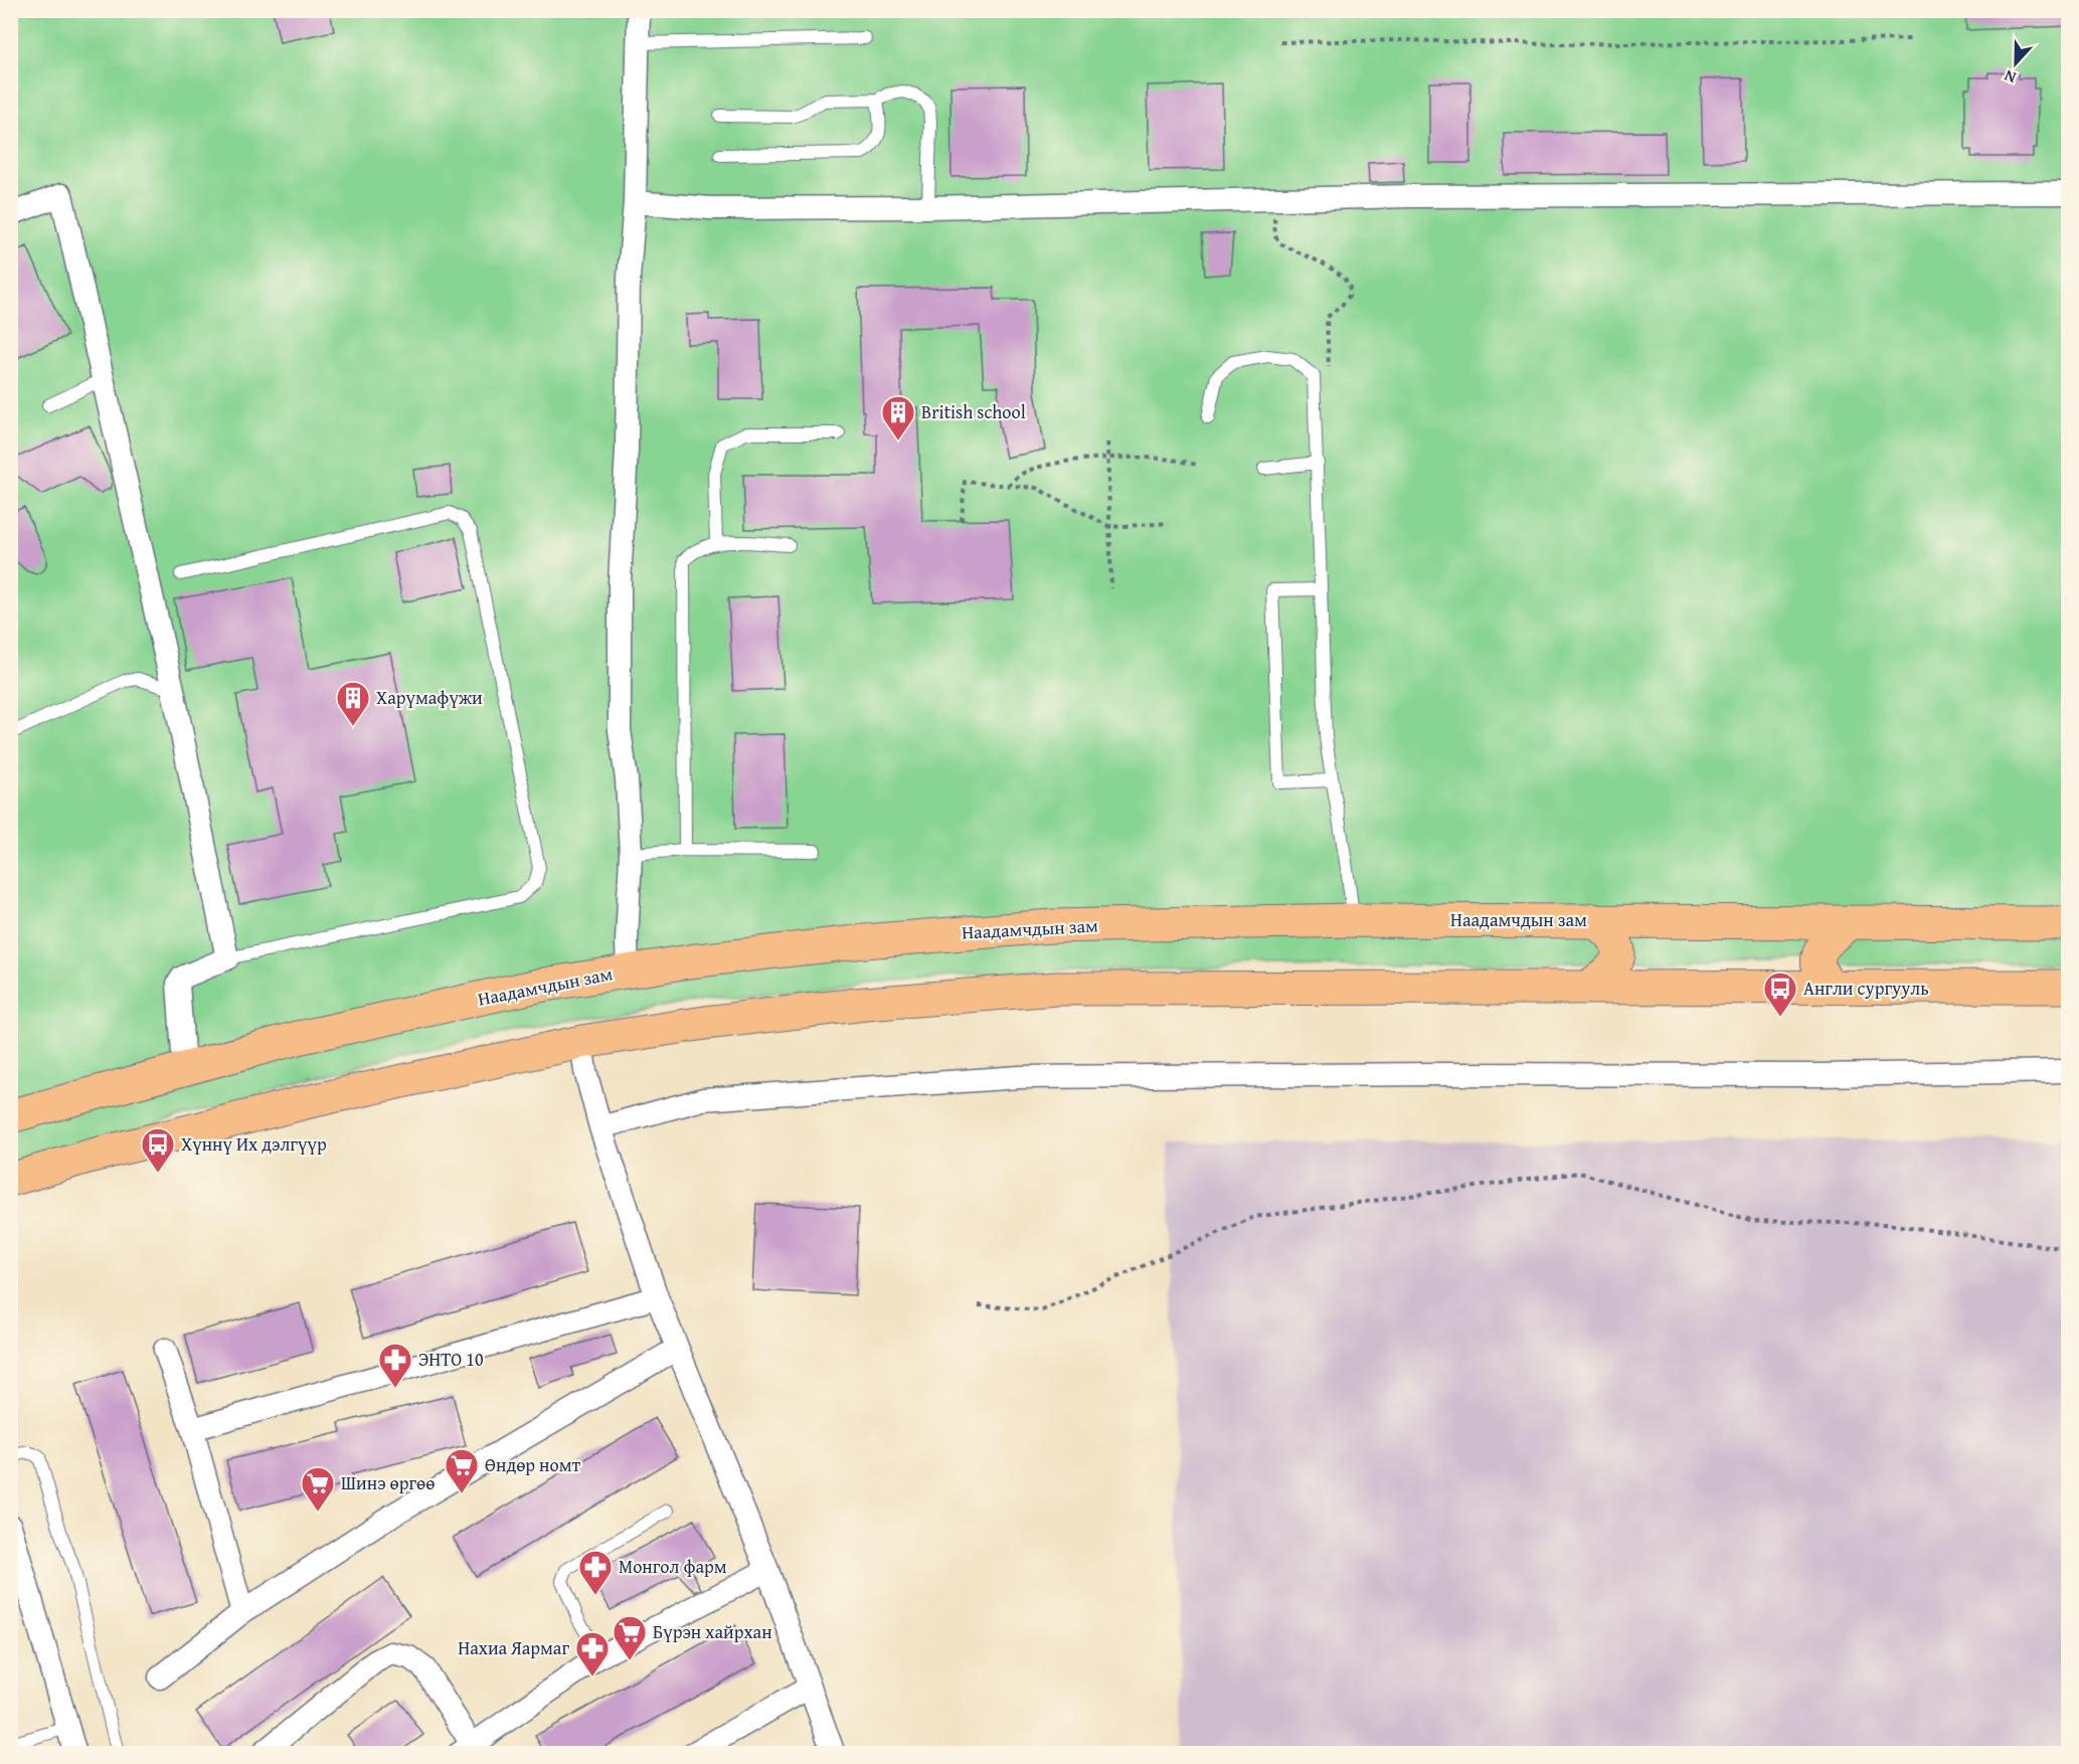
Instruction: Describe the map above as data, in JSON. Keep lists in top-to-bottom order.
{
  "streets": {
    "highway": ["Наадамчдын зам"]
  },
  "places": {
    "building": ["British school", "Харүмафүжи"],
    "bus stop": ["Англи сургууль", "Хүннү Их дэлгүүр"],
    "pharmacy": ["ЭНТО 10", "Монгол фарм", "Нахиа Яармаг"],
    "supermarket": ["Өндөр номт", "Шинэ өргөө", "Бүрэн хайрхан"]
  },
  "north": "bottom"
}
